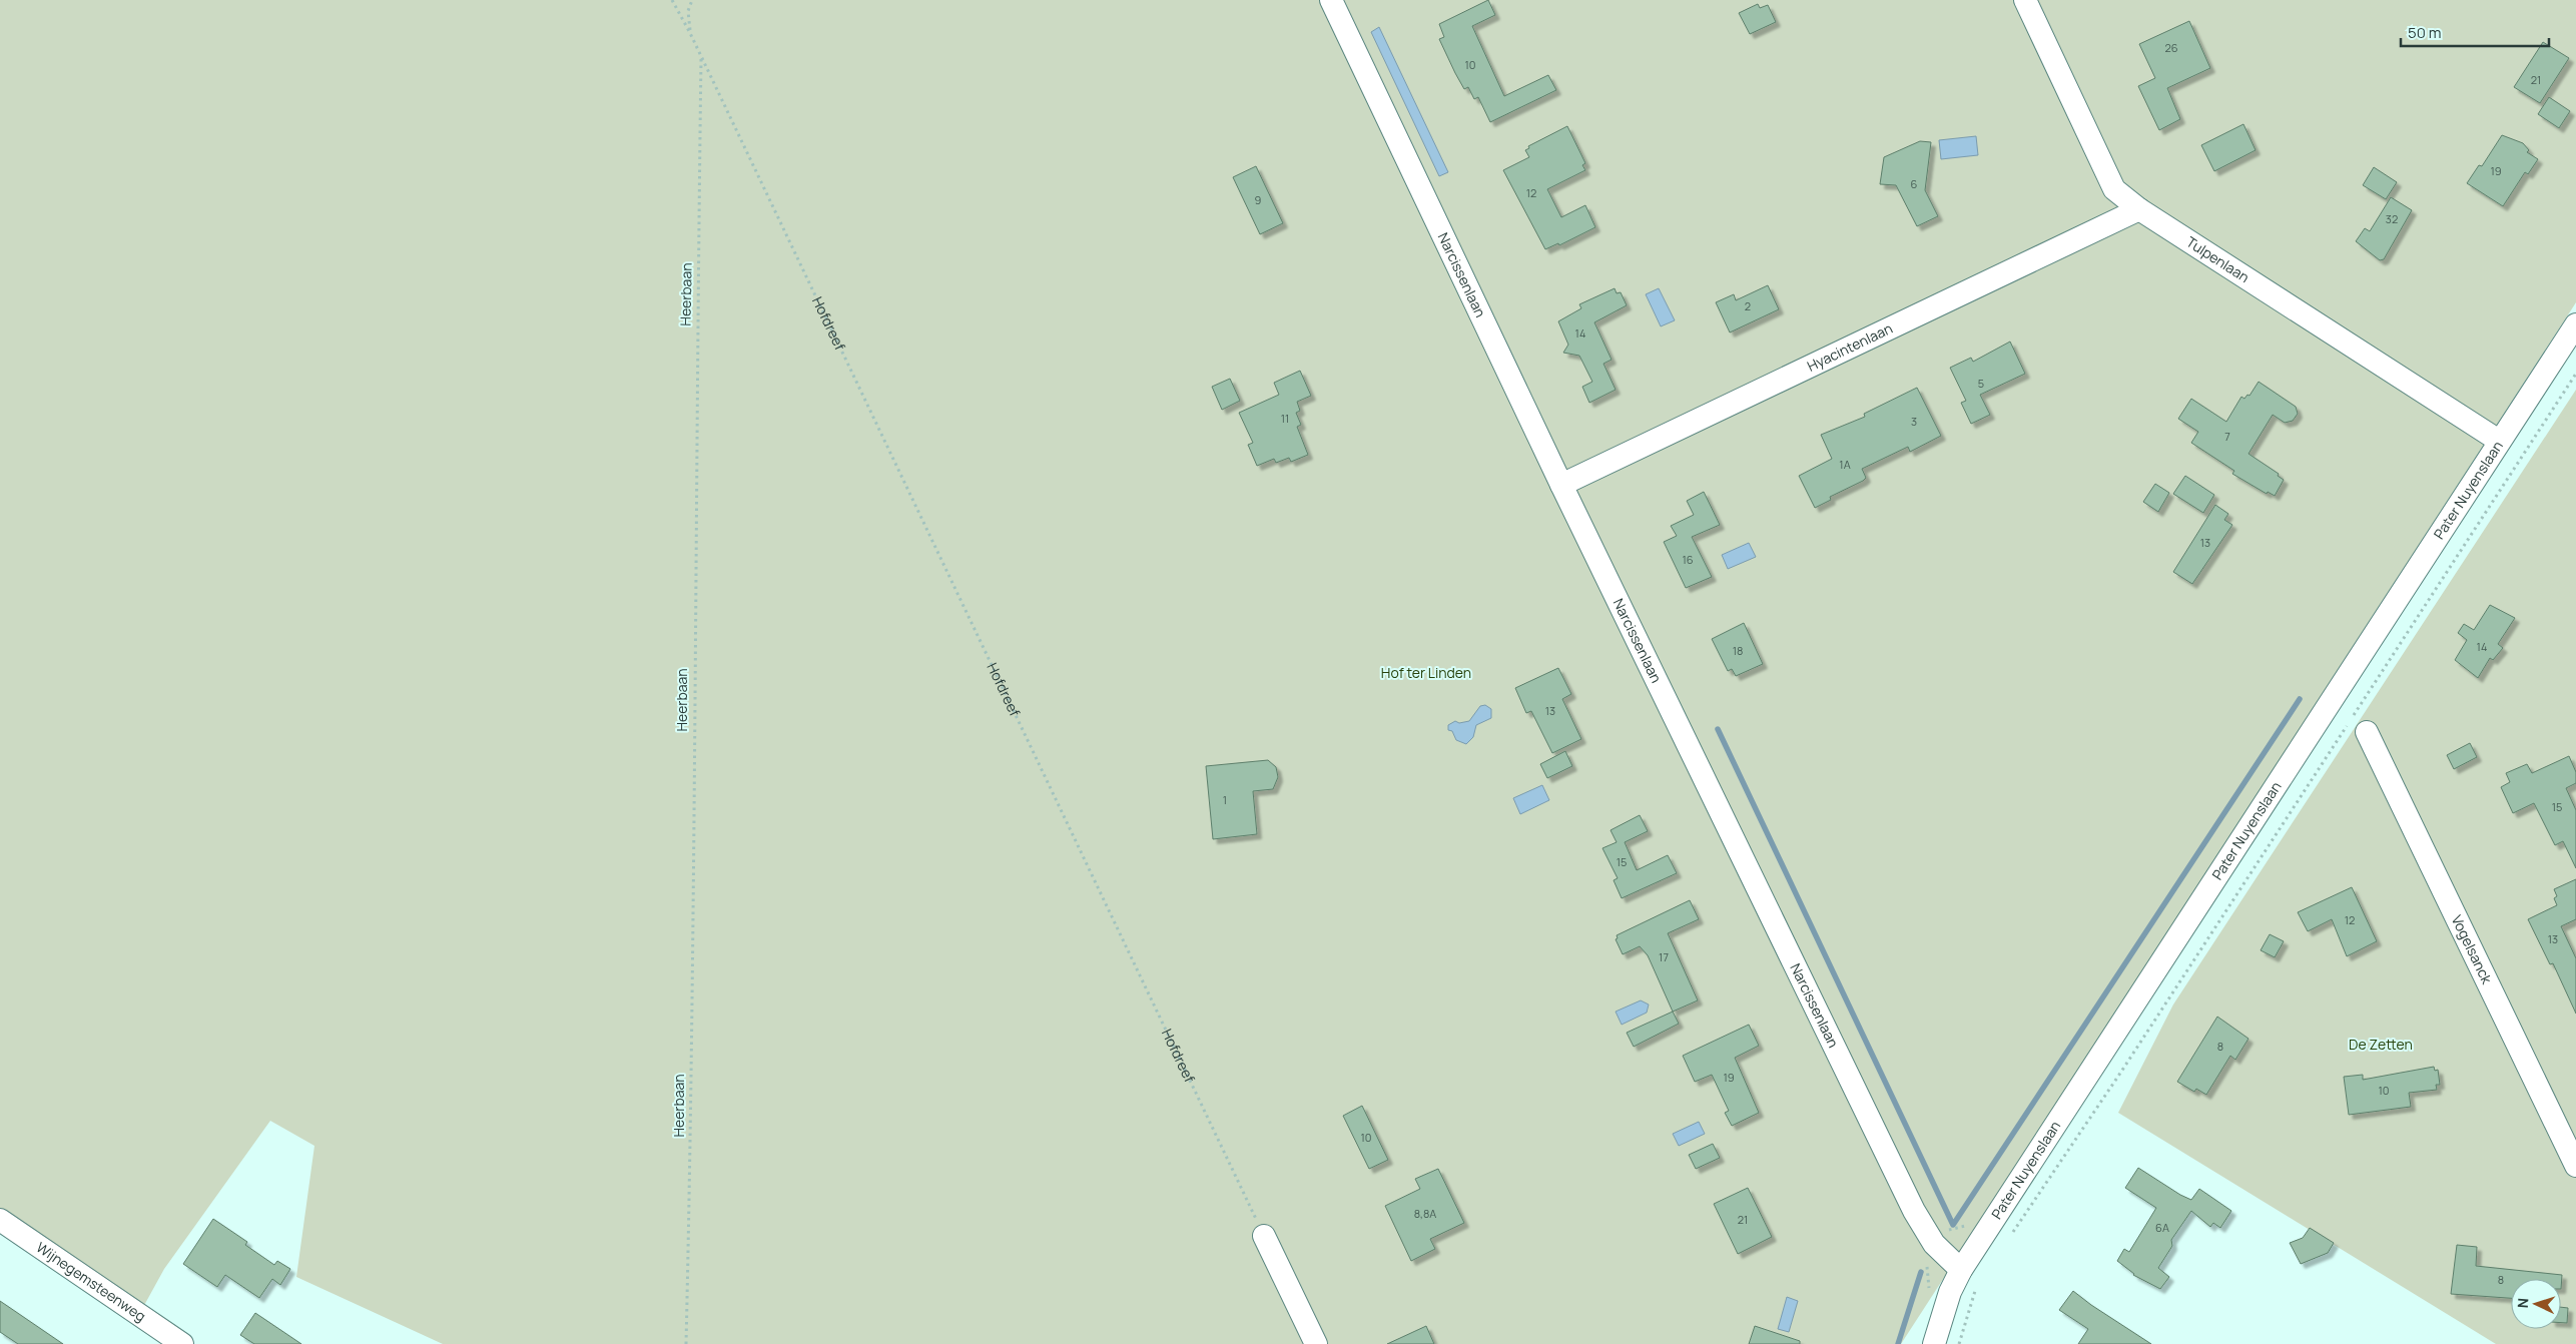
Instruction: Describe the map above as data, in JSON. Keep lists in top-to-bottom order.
{
  "streets": {
    "street": [
      "Tulpenlaan",
      "Narcissenlaan",
      "Hyacintenlaan",
      "Pater Nuyenslaan",
      "Vogelsanck",
      "Wijnegemsteenweg"
    ],
    "path": ["Heerbaan", "Hofdreef"]
  },
  "crossings": [
    ["Tulpenlaan", "Hyacintenlaan"],
    ["Tulpenlaan", "Pater Nuyenslaan"],
    ["Narcissenlaan", "Hyacintenlaan"],
    ["Narcissenlaan", "Pater Nuyenslaan"],
    ["Heerbaan", "Hofdreef"]
  ],
  "parks": ["Hof ter Linden", "De Zetten"],
  "house_numbers": [
    "26",
    "10",
    "21",
    "19",
    "6",
    "12",
    "9",
    "32",
    "2",
    "14",
    "5",
    "11",
    "3",
    "7",
    "1A",
    "13",
    "16",
    "14",
    "18",
    "13",
    "1",
    "15",
    "15",
    "12",
    "13",
    "17",
    "8",
    "19",
    "10",
    "10",
    "8,8A",
    "21",
    "6A",
    "8"
  ],
  "scale_bar": "50 m",
  "north": "left"
}
